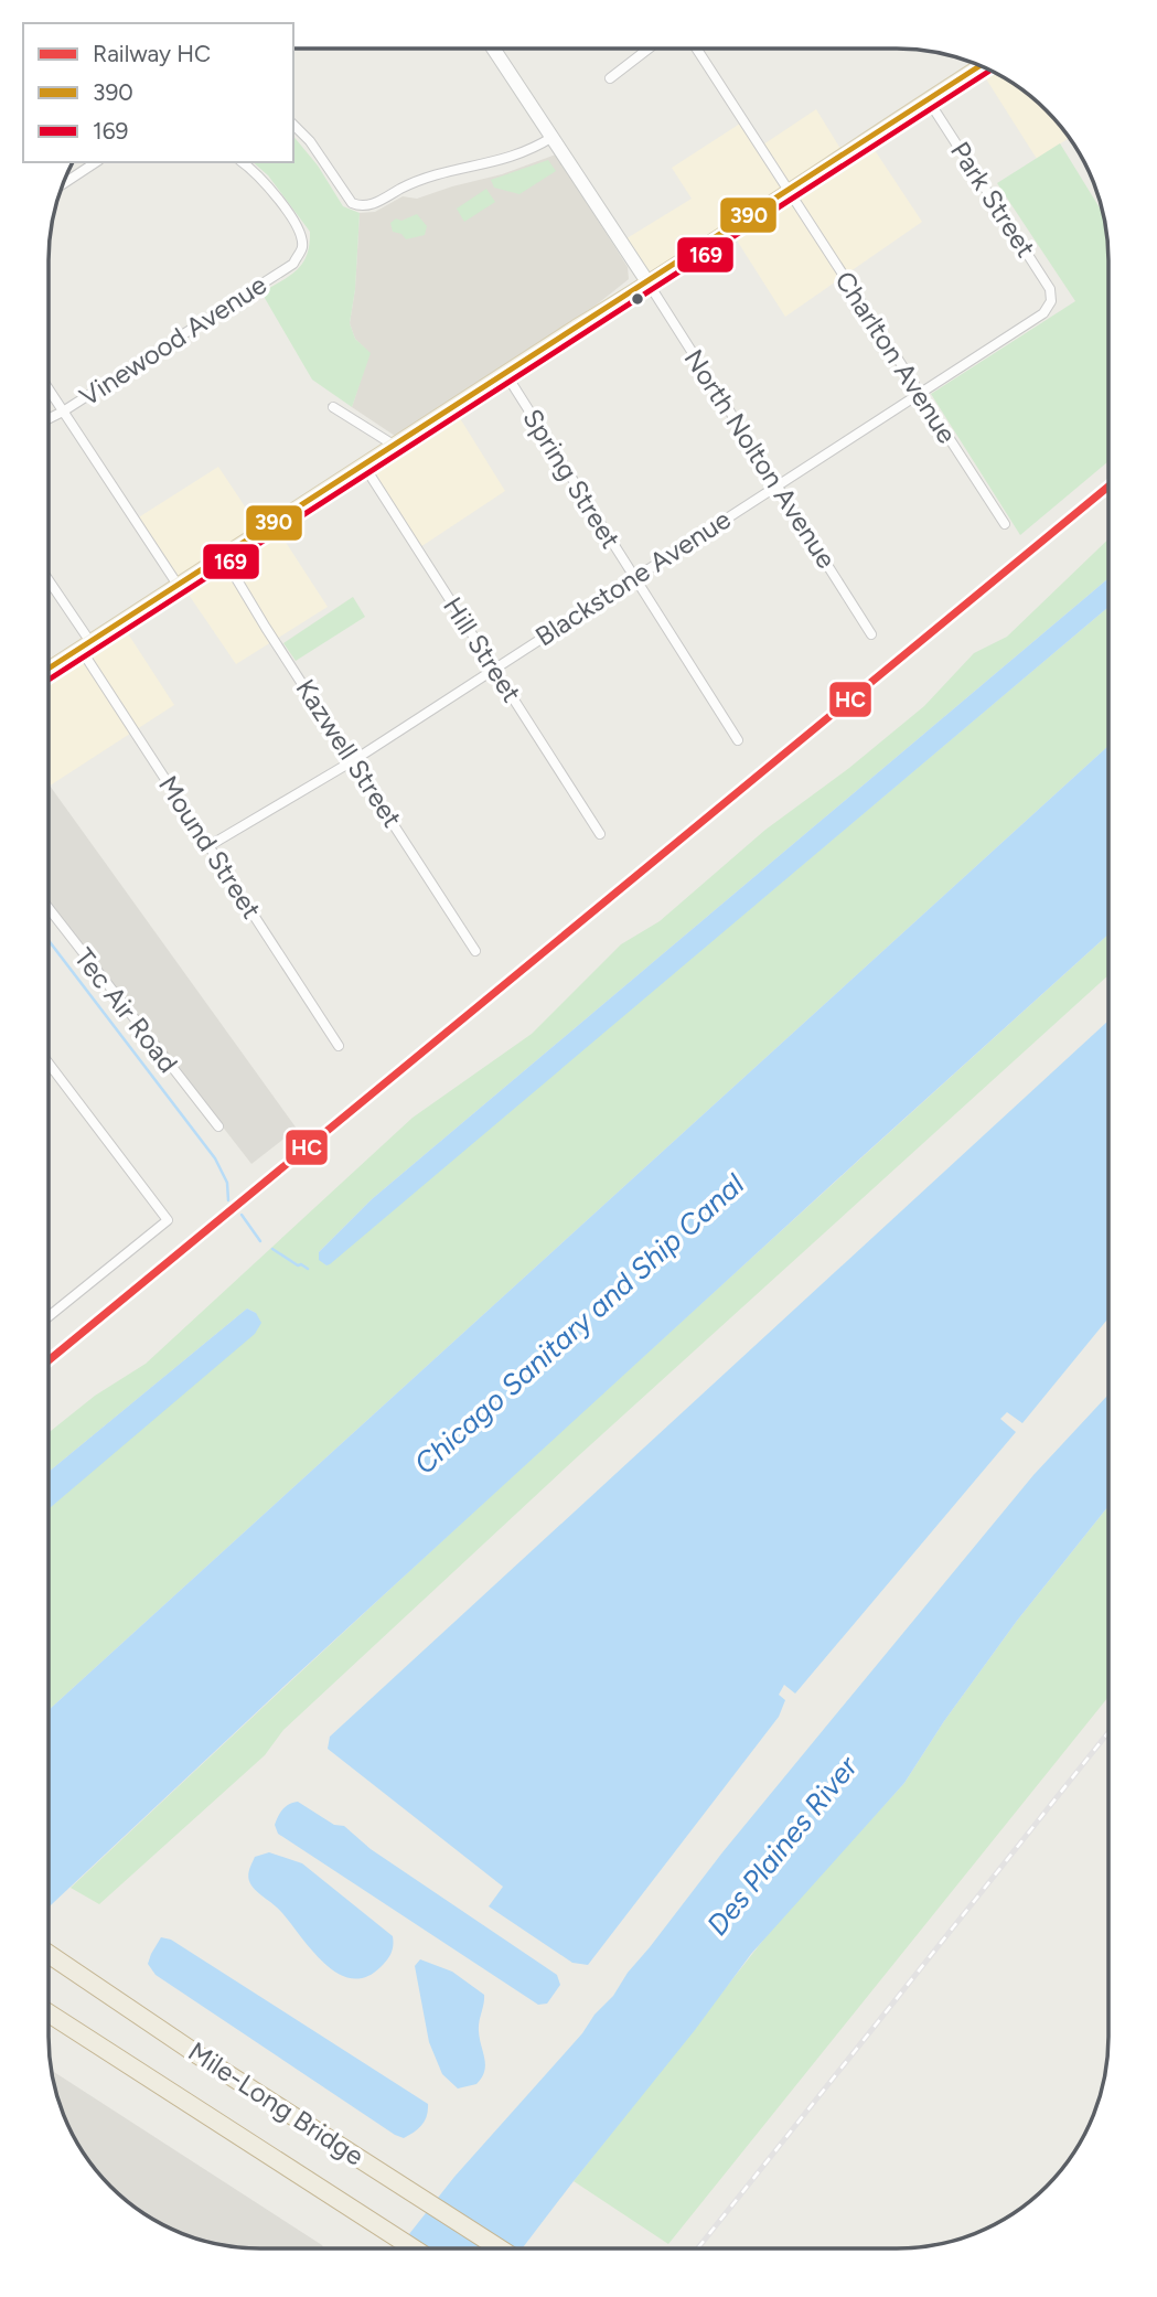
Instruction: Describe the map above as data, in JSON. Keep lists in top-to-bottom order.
{
  "streets": {
    "highway": ["Mile-Long Bridge"],
    "street": [
      "Park Street",
      "Vinewood Avenue",
      "Charlton Avenue",
      "North Nolton Avenue",
      "Spring Street",
      "Blackstone Avenue",
      "Hill Street",
      "Kazwell Street",
      "Mound Street",
      "Tec Air Road"
    ]
  },
  "crossings": [
    ["Park Street", "Blackstone Avenue"],
    ["Charlton Avenue", "Blackstone Avenue"],
    ["North Nolton Avenue", "Blackstone Avenue"],
    ["Spring Street", "Blackstone Avenue"],
    ["Blackstone Avenue", "Hill Street"],
    ["Blackstone Avenue", "Kazwell Street"],
    ["Blackstone Avenue", "Mound Street"]
  ],
  "water": ["Chicago Sanitary and Ship Canal", "Des Plaines River"],
  "lines": ["transit line 390", "transit line 169", "rail line HC"],
  "legend": ["Railway HC", "390", "169"]
}
